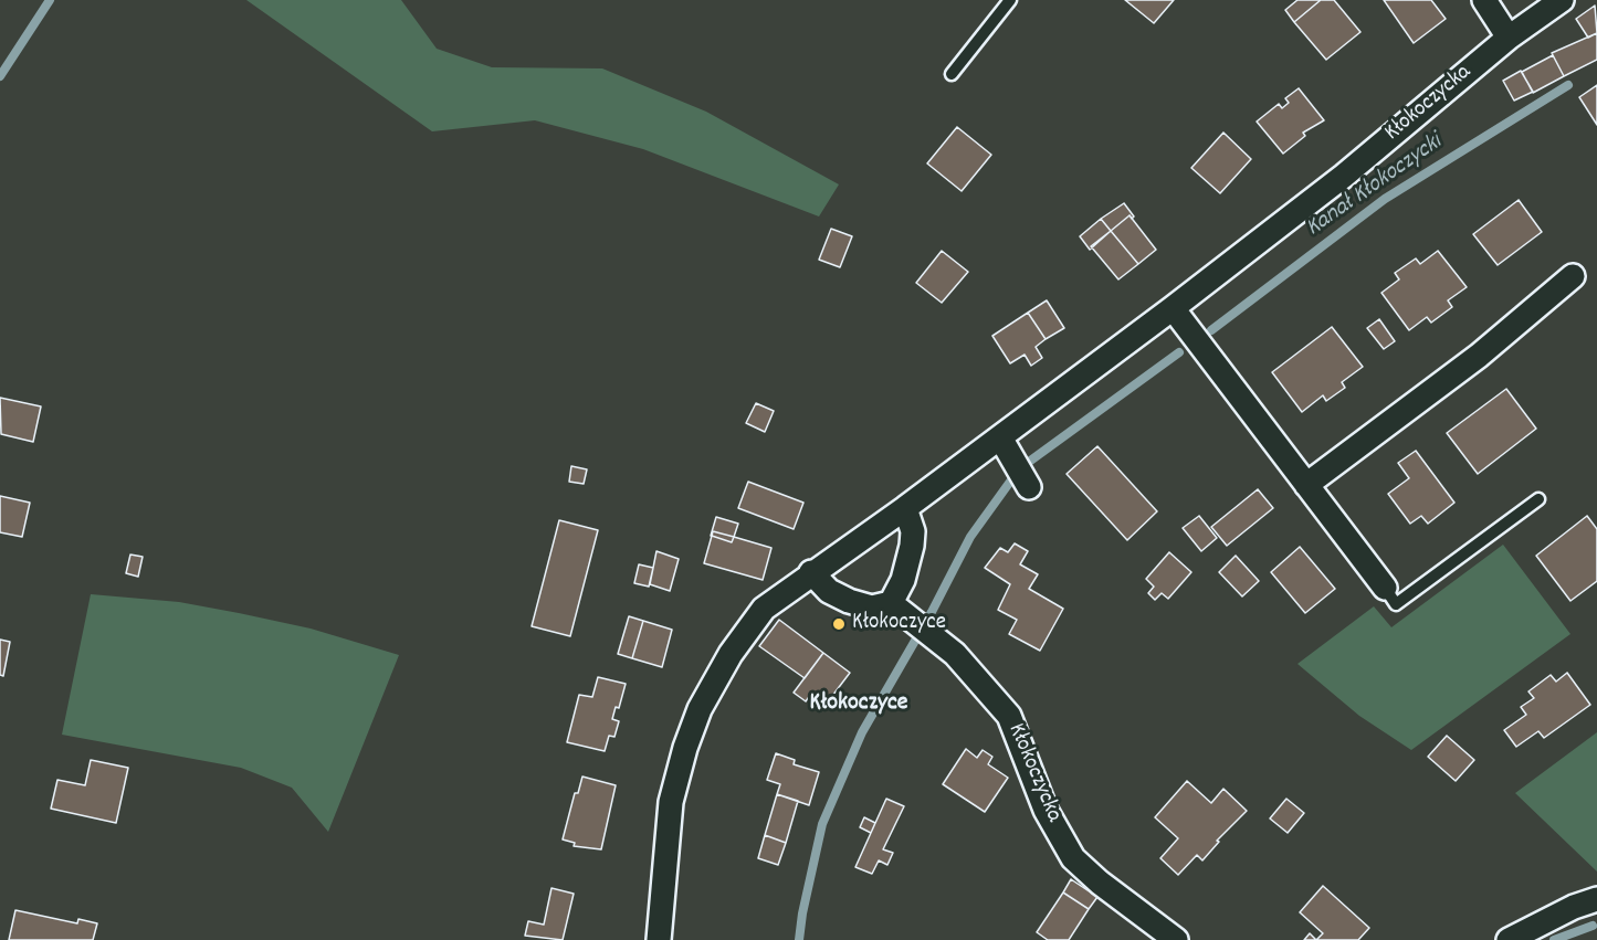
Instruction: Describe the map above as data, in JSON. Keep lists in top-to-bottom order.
{
  "streets": {
    "street": ["Kłokoczycka"]
  },
  "districts": ["Kłokoczyce"],
  "water": ["Kanał Kłokoczycki"],
  "places": ["Kłokoczyce"]
}
